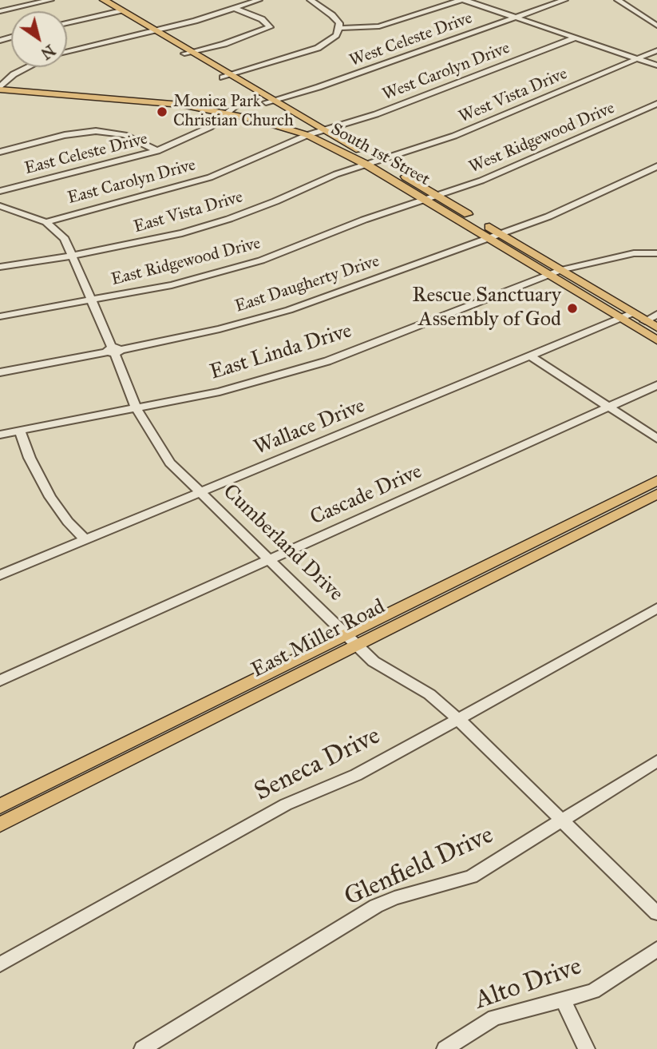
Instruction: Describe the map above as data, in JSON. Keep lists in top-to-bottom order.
{
  "streets": {
    "main road": ["South 1st Street", "East Miller Road"],
    "street": [
      "West Celeste Drive",
      "West Carolyn Drive",
      "West Vista Drive",
      "West Ridgewood Drive",
      "East Celeste Drive",
      "East Carolyn Drive",
      "East Vista Drive",
      "East Ridgewood Drive",
      "East Daugherty Drive",
      "East Linda Drive",
      "Wallace Drive",
      "Cascade Drive",
      "Cumberland Drive",
      "Seneca Drive",
      "Glenfield Drive",
      "Alto Drive"
    ]
  },
  "crossings": [
    ["West Celeste Drive", "South 1st Street"],
    ["West Carolyn Drive", "South 1st Street"],
    ["West Carolyn Drive", "East Carolyn Drive"],
    ["West Vista Drive", "South 1st Street"],
    ["West Vista Drive", "East Vista Drive"],
    ["West Ridgewood Drive", "South 1st Street"],
    ["West Ridgewood Drive", "East Ridgewood Drive"],
    ["South 1st Street", "East Carolyn Drive"],
    ["South 1st Street", "East Vista Drive"],
    ["South 1st Street", "East Ridgewood Drive"],
    ["South 1st Street", "East Daugherty Drive"],
    ["South 1st Street", "East Linda Drive"],
    ["South 1st Street", "Wallace Drive"],
    ["East Carolyn Drive", "Cumberland Drive"],
    ["East Vista Drive", "Cumberland Drive"],
    ["East Ridgewood Drive", "Cumberland Drive"],
    ["East Daugherty Drive", "Cumberland Drive"],
    ["East Linda Drive", "Cumberland Drive"],
    ["Wallace Drive", "Cumberland Drive"],
    ["Cascade Drive", "Cumberland Drive"],
    ["Cumberland Drive", "East Miller Road"],
    ["Cumberland Drive", "Seneca Drive"],
    ["Cumberland Drive", "Glenfield Drive"]
  ],
  "places": ["Monica Park Christian Church", "Rescue Sanctuary Assembly of God"],
  "north": "bottom right"
}
